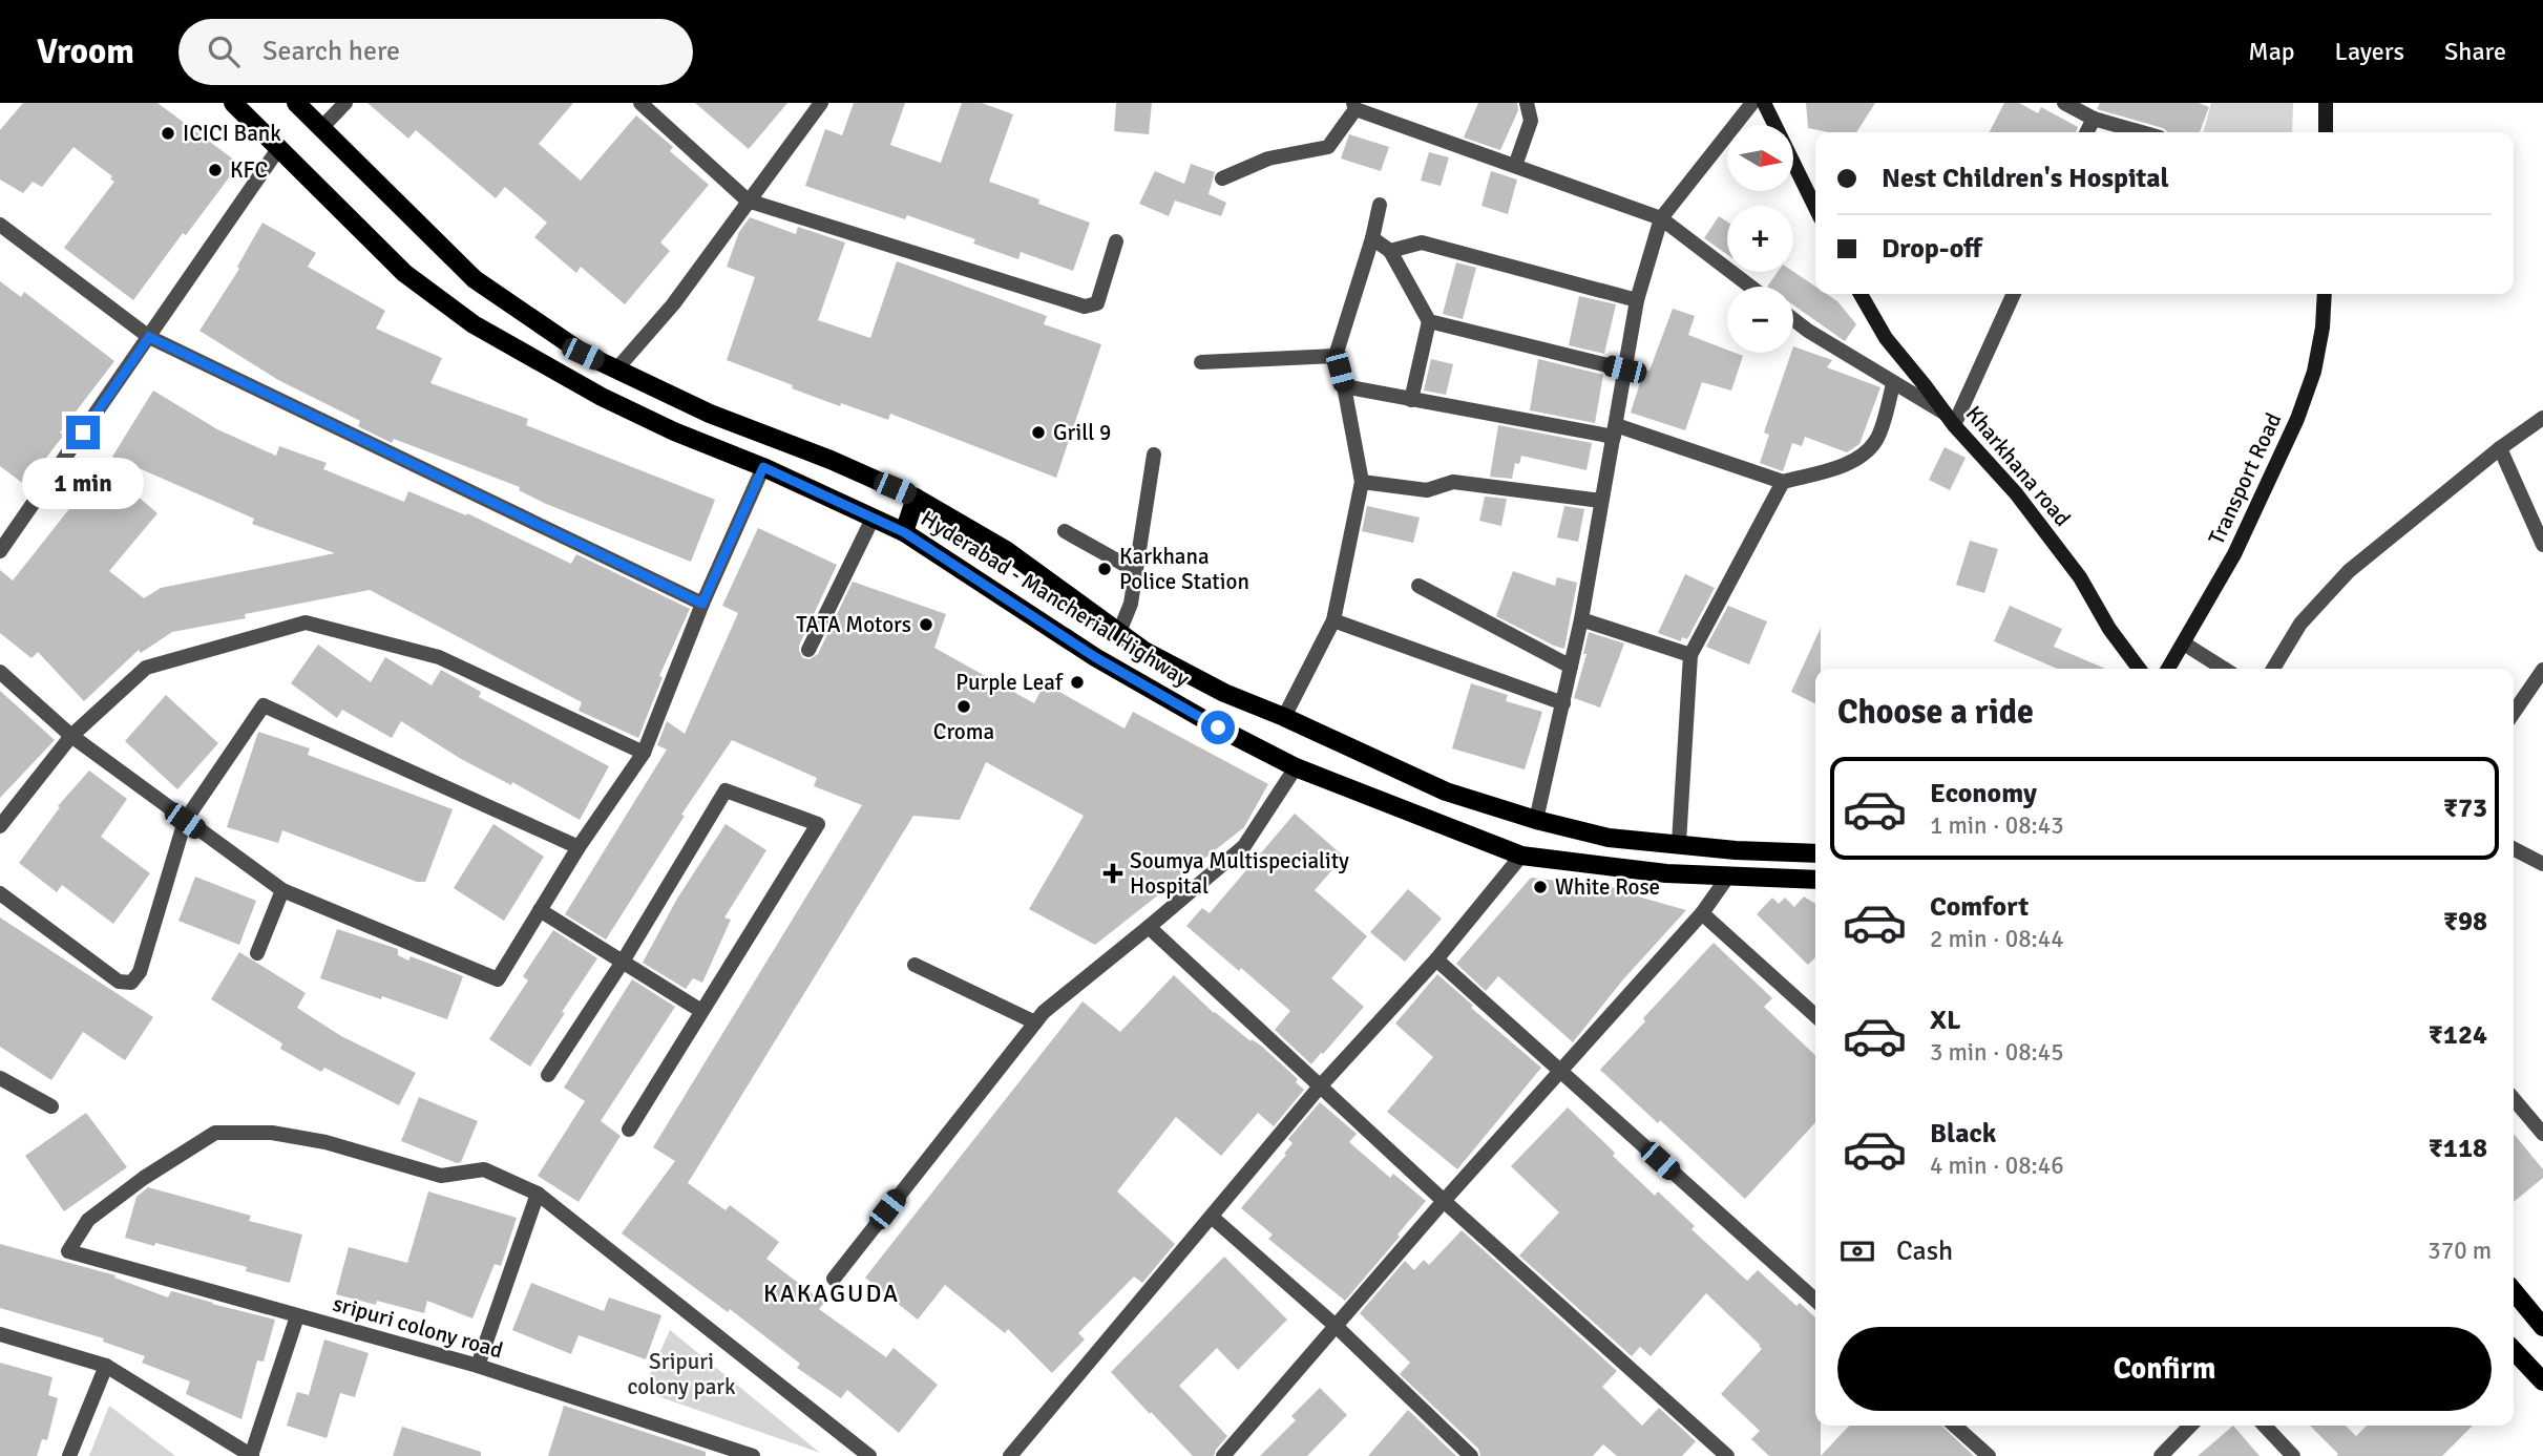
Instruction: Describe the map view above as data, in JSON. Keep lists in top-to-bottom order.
{
  "streets": {
    "main road": ["Hyderabad - Mancherial Highway"],
    "street": ["Kharkhana road", "Transport Road", "sripuri colony road"]
  },
  "districts": ["KAKAGUDA"],
  "parks": ["Sripuri colony park"],
  "places": {
    "other": [
      "ICICI Bank",
      "KFC",
      "Grill 9",
      "Karkhana Police Station",
      "TATA Motors",
      "Purple Leaf",
      "Croma",
      "White Rose"
    ],
    "health": ["Soumya Multispeciality Hospital"]
  },
  "north": "right",
  "page": {
    "header": "Vroom",
    "search": "Search here",
    "nav": ["Map", "Layers", "Share"],
    "map_buttons": ["+", "−"],
    "banner": ["Nest Children's Hospital", "Drop-off"],
    "bubble": "1 min",
    "heading": "Choose a ride",
    "list": [
      {
        "name": "Economy",
        "note": "1 min · 08:43",
        "value": "₹73"
      },
      {
        "name": "Comfort",
        "note": "2 min · 08:44",
        "value": "₹98"
      },
      {
        "name": "XL",
        "note": "3 min · 08:45",
        "value": "₹124"
      },
      {
        "name": "Black",
        "note": "4 min · 08:46",
        "value": "₹118"
      }
    ],
    "pay": ["Cash", "370 m"],
    "buttons": "Confirm"
  }
}
